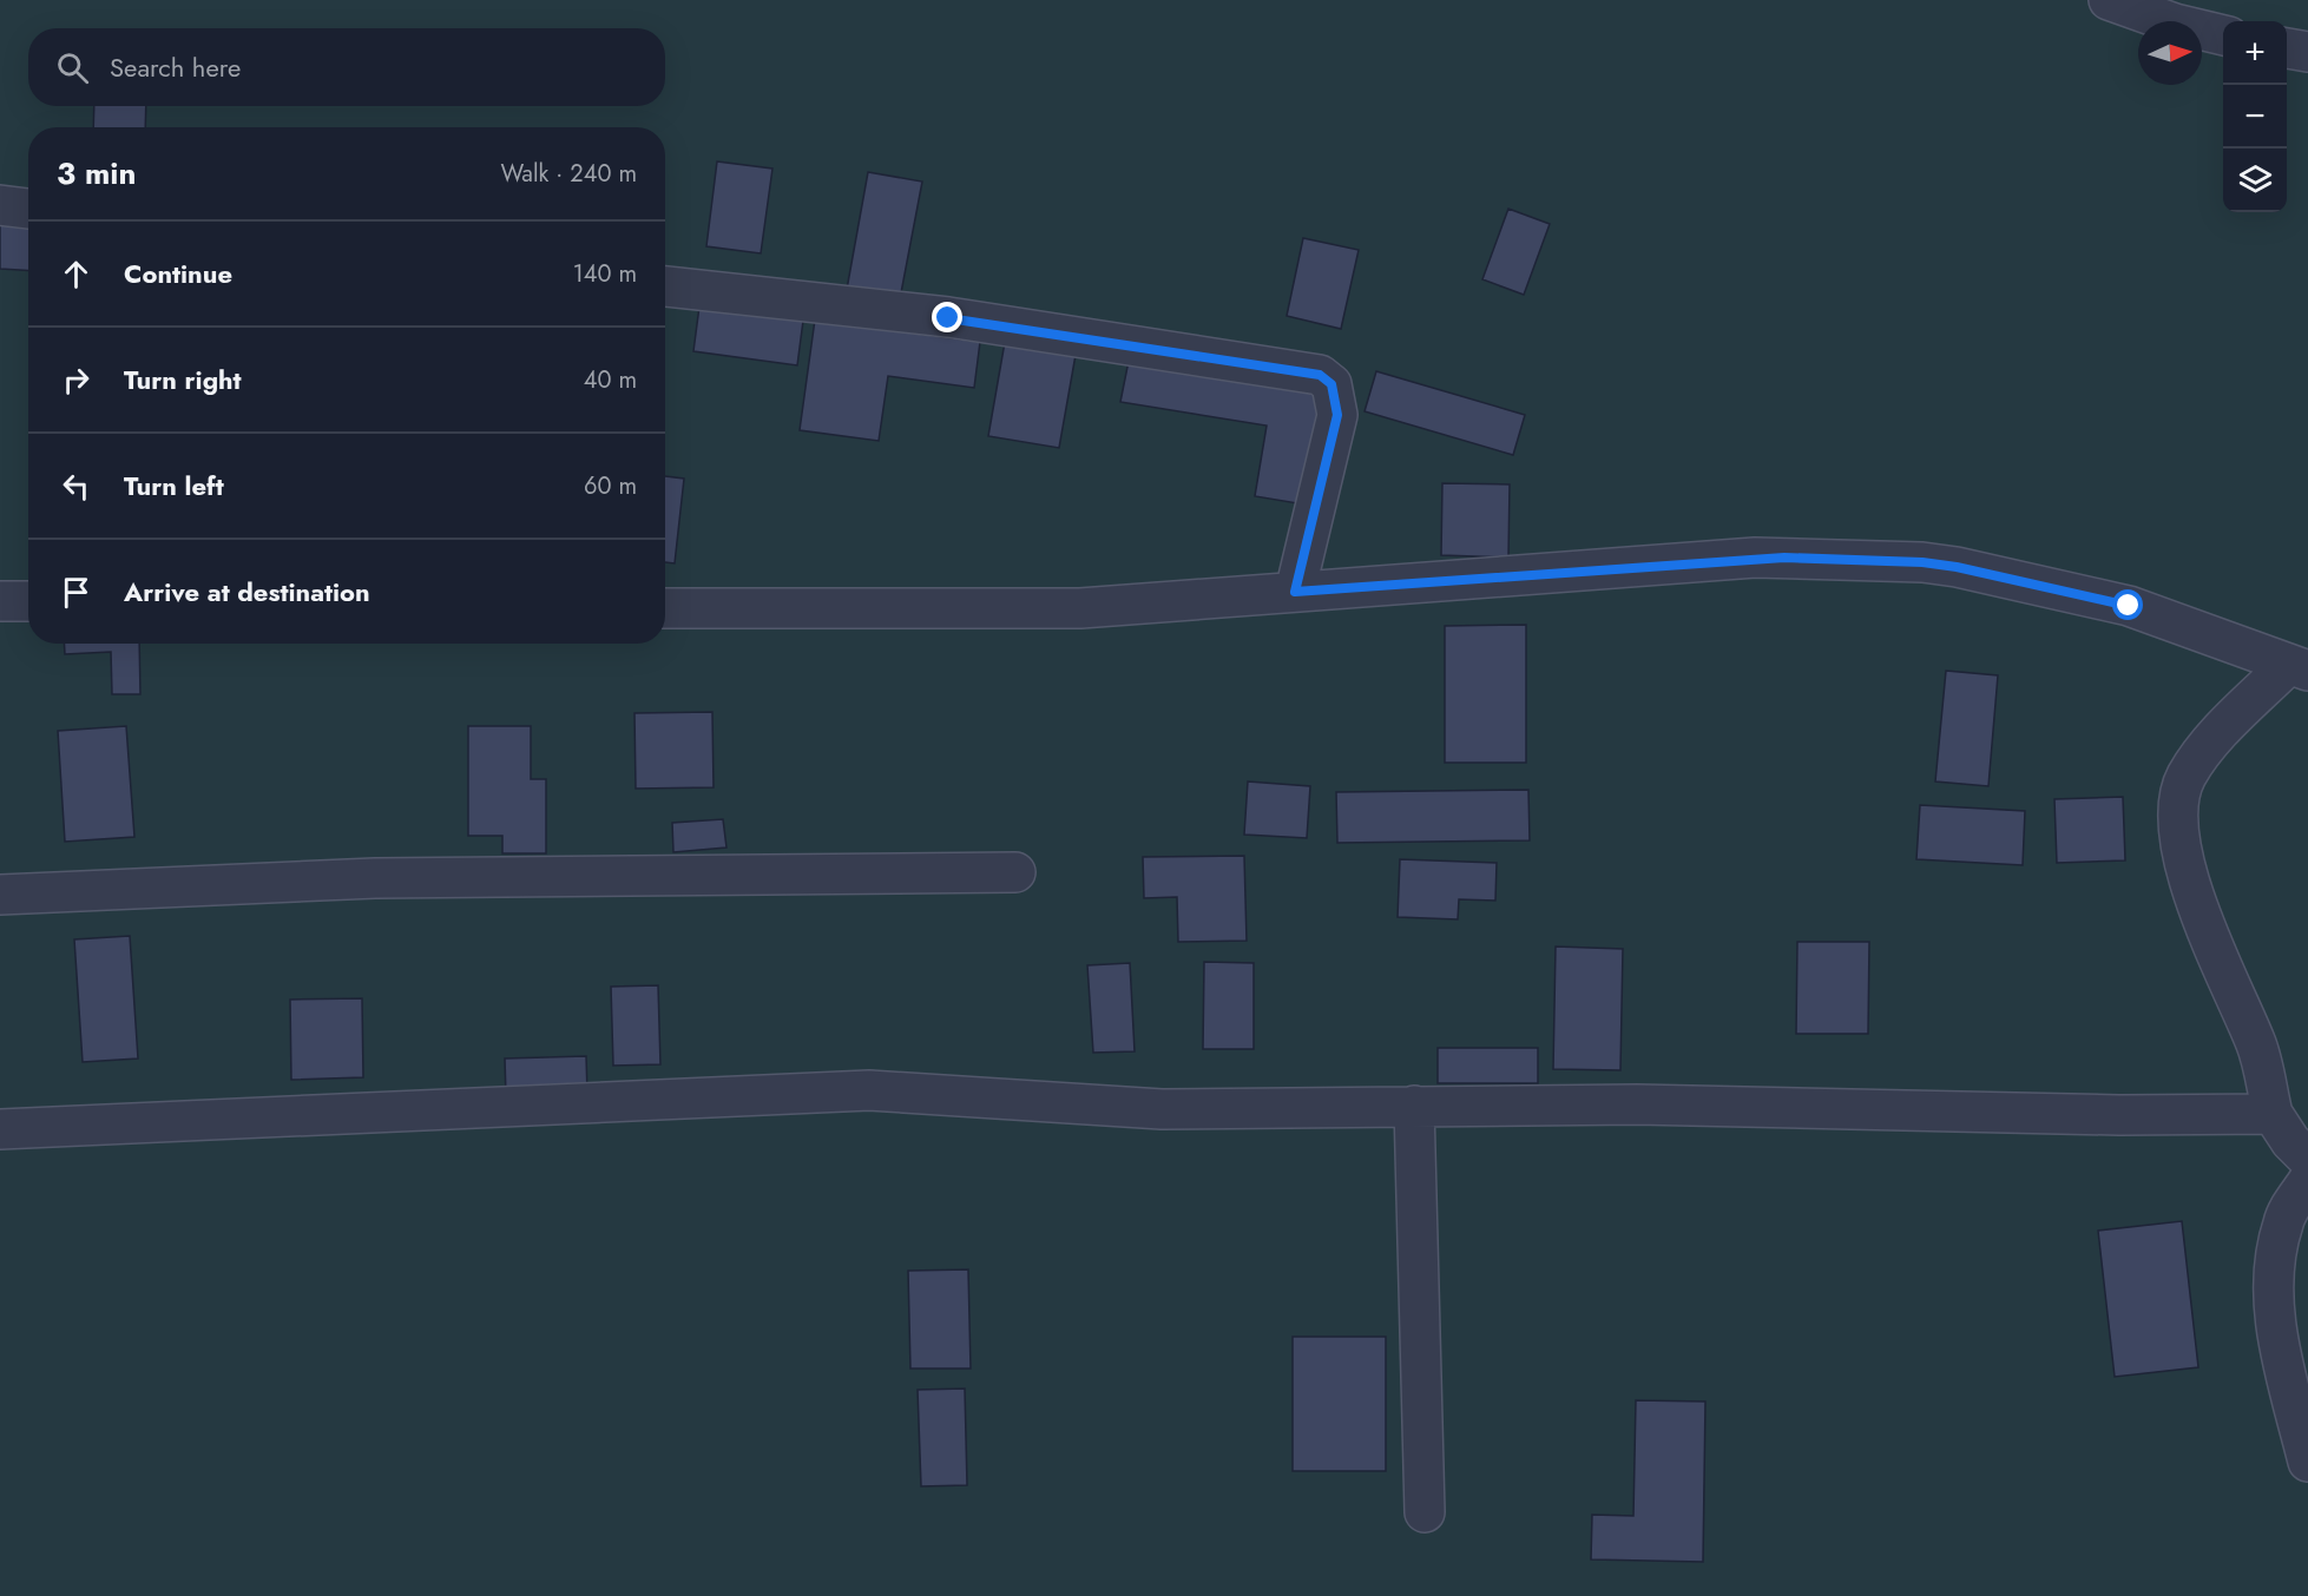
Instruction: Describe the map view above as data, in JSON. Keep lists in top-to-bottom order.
{
  "north": "right",
  "page": {
    "map_buttons": ["+", "−"],
    "search": "Search here",
    "heading": ["3 min", "Walk · 240 m"],
    "list": [
      ["Continue", "140 m"],
      ["Turn right", "40 m"],
      ["Turn left", "60 m"],
      "Arrive at destination"
    ]
  }
}
